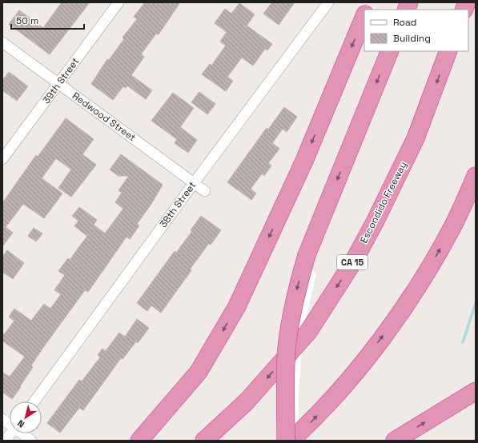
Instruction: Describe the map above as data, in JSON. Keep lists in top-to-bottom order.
{
  "streets": {
    "highway": ["Escondido Freeway", "CA 15"],
    "street": ["39th Street", "Redwood Street", "38th Street"]
  },
  "crossings": [
    ["39th Street", "Redwood Street"],
    ["Redwood Street", "38th Street"]
  ],
  "legend": ["Road", "Building"],
  "scale_bar": "50 m",
  "north": "bottom left"
}
